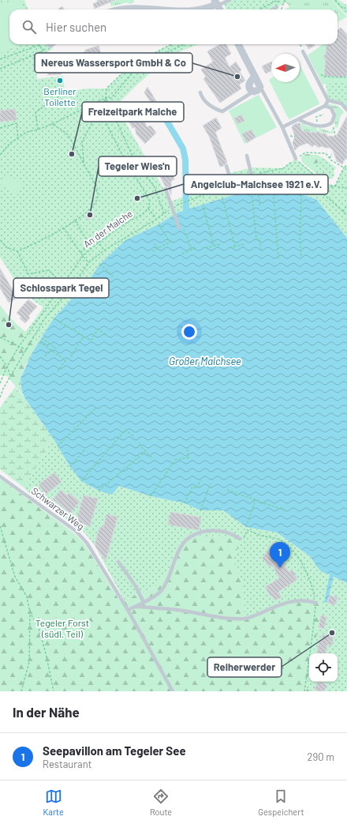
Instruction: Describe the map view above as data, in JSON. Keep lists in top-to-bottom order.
{
  "streets": {
    "lane": ["Schwarzer Weg"],
    "path": ["An der Malche"]
  },
  "water": ["Großer Malchsee"],
  "parks": ["Tegeler Forst (südl. Teil)"],
  "places": [
    "Nereus Wassersport GmbH & Co",
    "Berliner Toilette",
    "Freizeitpark Malche",
    "Angelclub-Malchsee 1921 e.V.",
    "Tegeler Wies'n",
    "Schlosspark Tegel",
    "Reiherwerder"
  ],
  "north": "left",
  "page": {
    "search": "Hier suchen",
    "pins": "1",
    "heading": "In der Nähe",
    "list": [
      {
        "mark": "1",
        "name": "Seepavillon am Tegeler See",
        "note": "Restaurant",
        "value": "290 m"
      }
    ],
    "nav": ["Karte", "Route", "Gespeichert"]
  }
}
